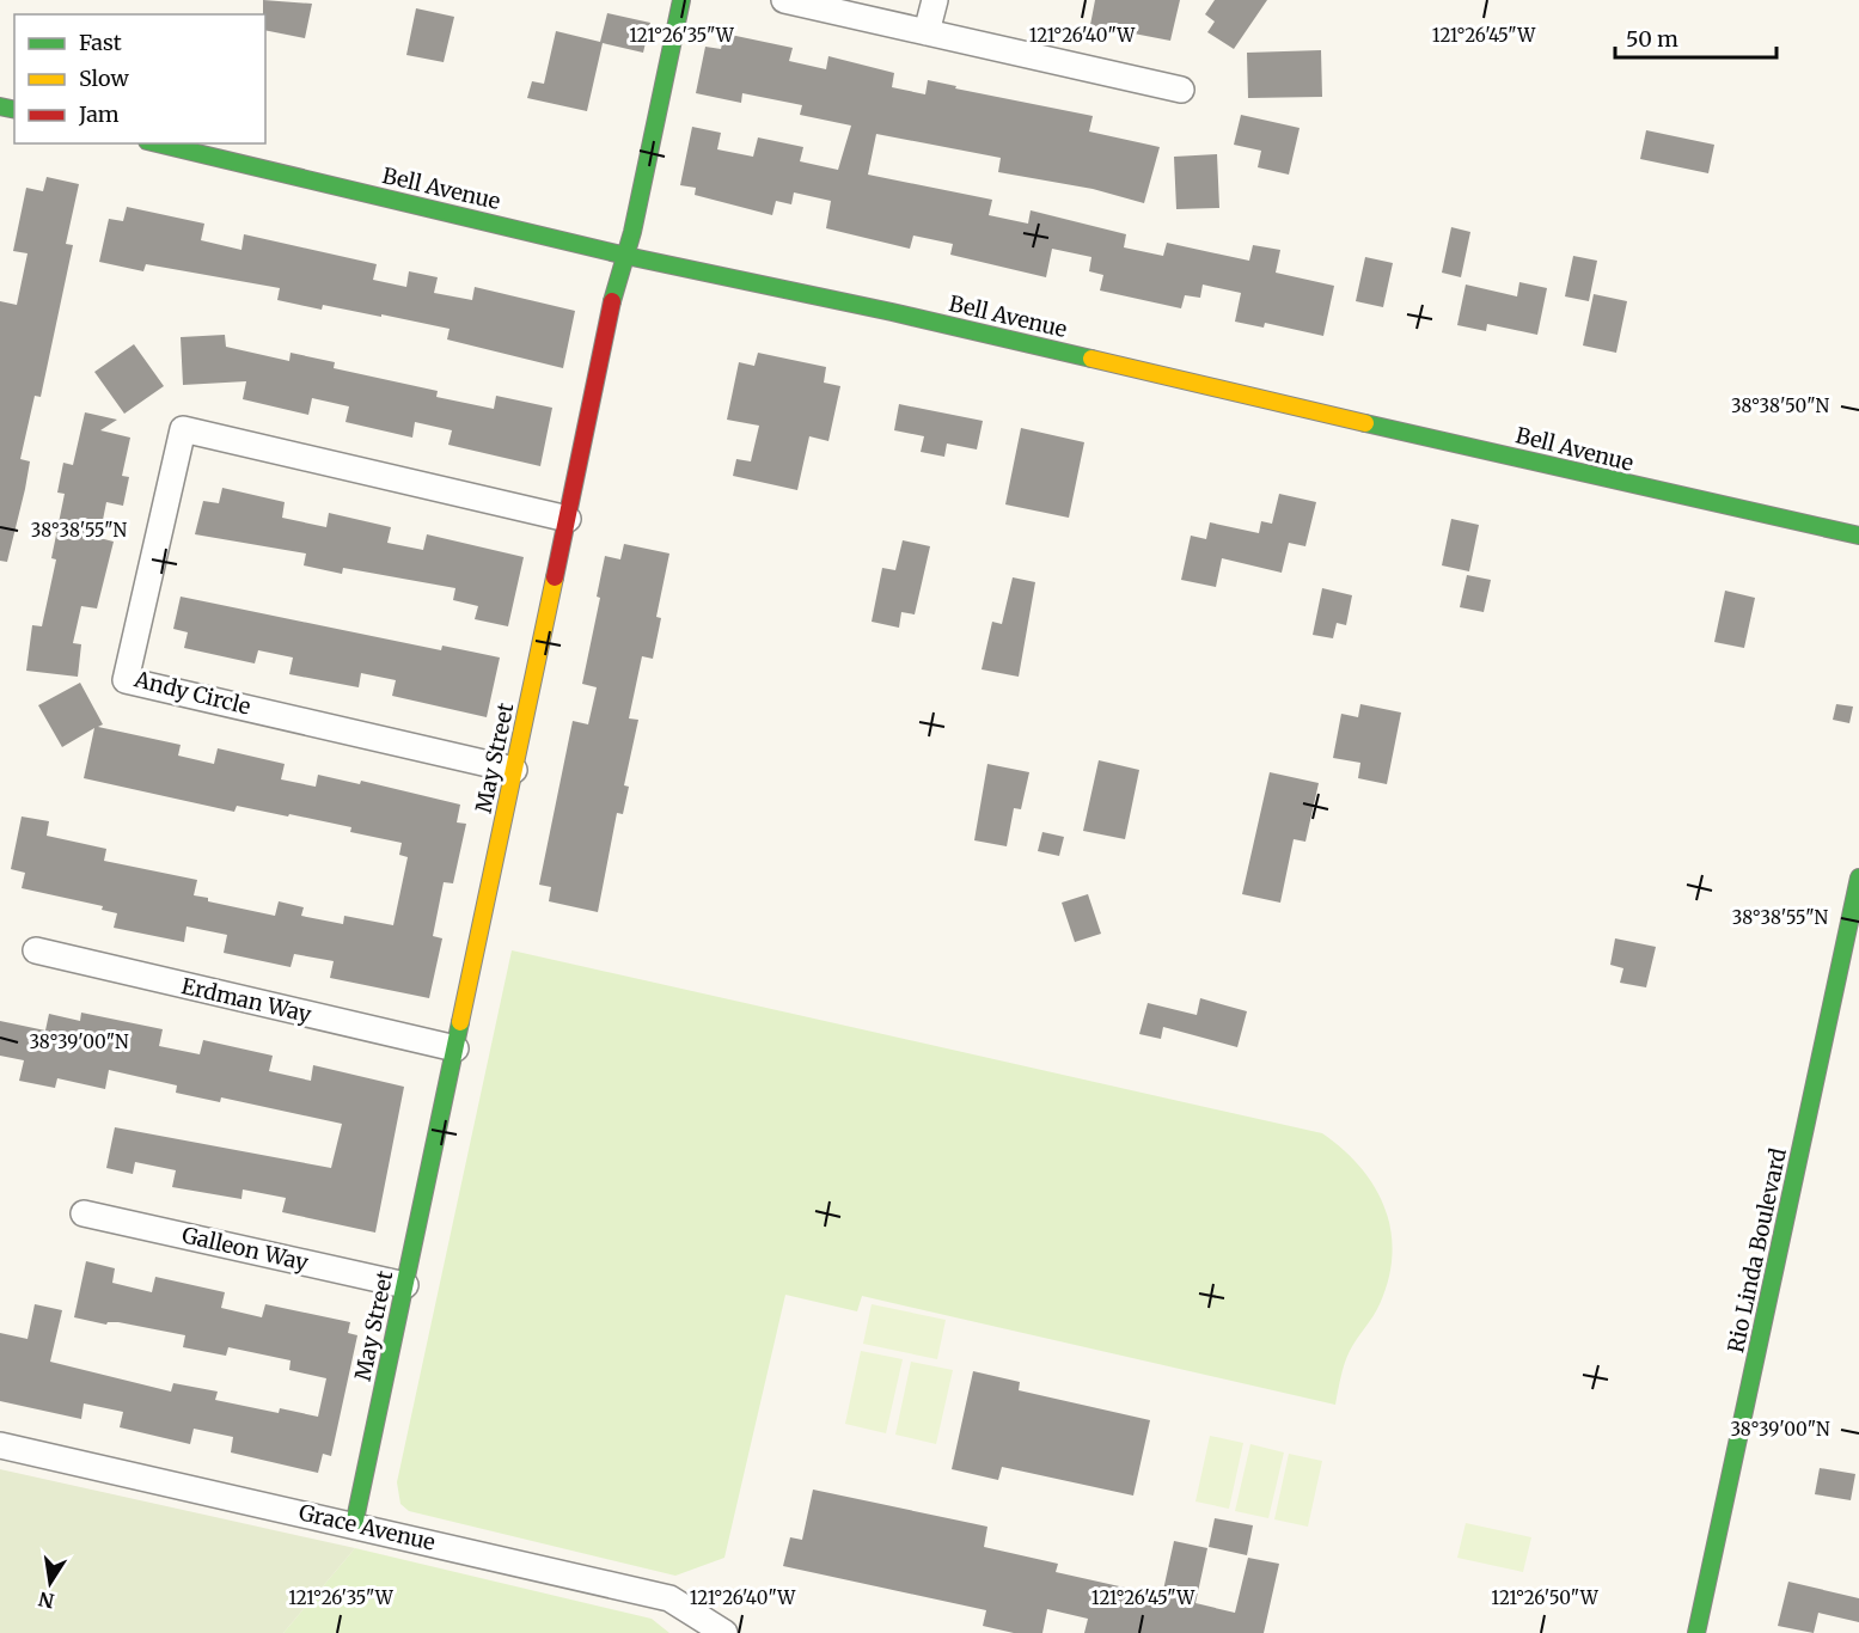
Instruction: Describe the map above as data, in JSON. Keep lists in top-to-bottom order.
{
  "streets": {
    "main road": ["Bell Avenue", "May Street", "Rio Linda Boulevard"],
    "street": [
      "Andy Circle",
      "Erdman Way",
      "Galleon Way",
      "Grace Avenue"
    ]
  },
  "crossings": [
    ["Bell Avenue", "May Street"],
    ["Andy Circle", "May Street"],
    ["May Street", "Erdman Way"],
    ["May Street", "Galleon Way"],
    ["May Street", "Grace Avenue"]
  ],
  "legend": ["Fast", "Slow", "Jam"],
  "scale_bar": "50 m",
  "north": "bottom",
  "coordinates": [
    "121°26'35\"W",
    "121°26'40\"W",
    "121°26'45\"W",
    "38°38'50\"N",
    "38°38'55\"N",
    "38°39'00\"N",
    "121°26'50\"W"
  ]
}
